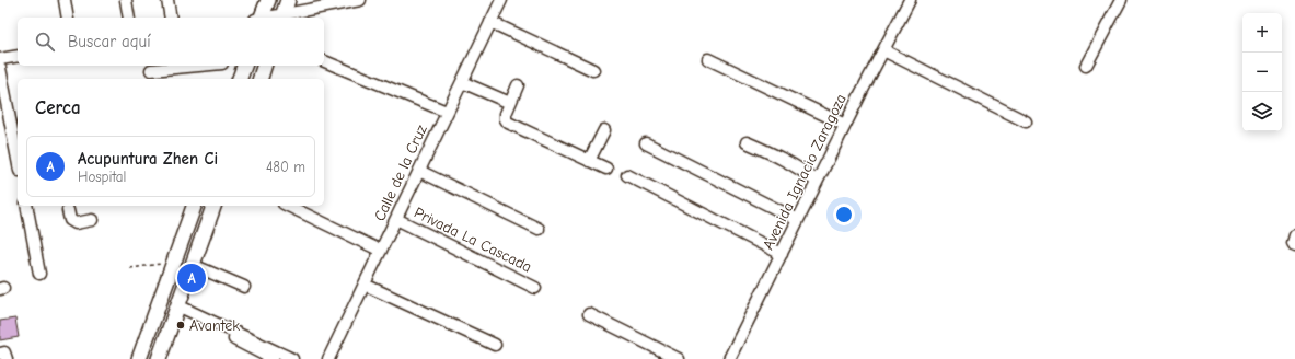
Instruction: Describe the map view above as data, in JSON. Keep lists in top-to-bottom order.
{
  "streets": {
    "street": ["Avenida Ignacio Zaragoza", "Calle de la Cruz", "Privada La Cascada"]
  },
  "crossings": [
    ["Calle de la Cruz", "Privada La Cascada"]
  ],
  "places": ["Avantek"],
  "page": {
    "map_buttons": ["+", "−"],
    "search": "Buscar aquí",
    "heading": "Cerca",
    "list": [
      {
        "mark": "A",
        "name": "Acupuntura Zhen Ci",
        "note": "Hospital",
        "value": "480 m"
      }
    ],
    "pins": "A"
  }
}
